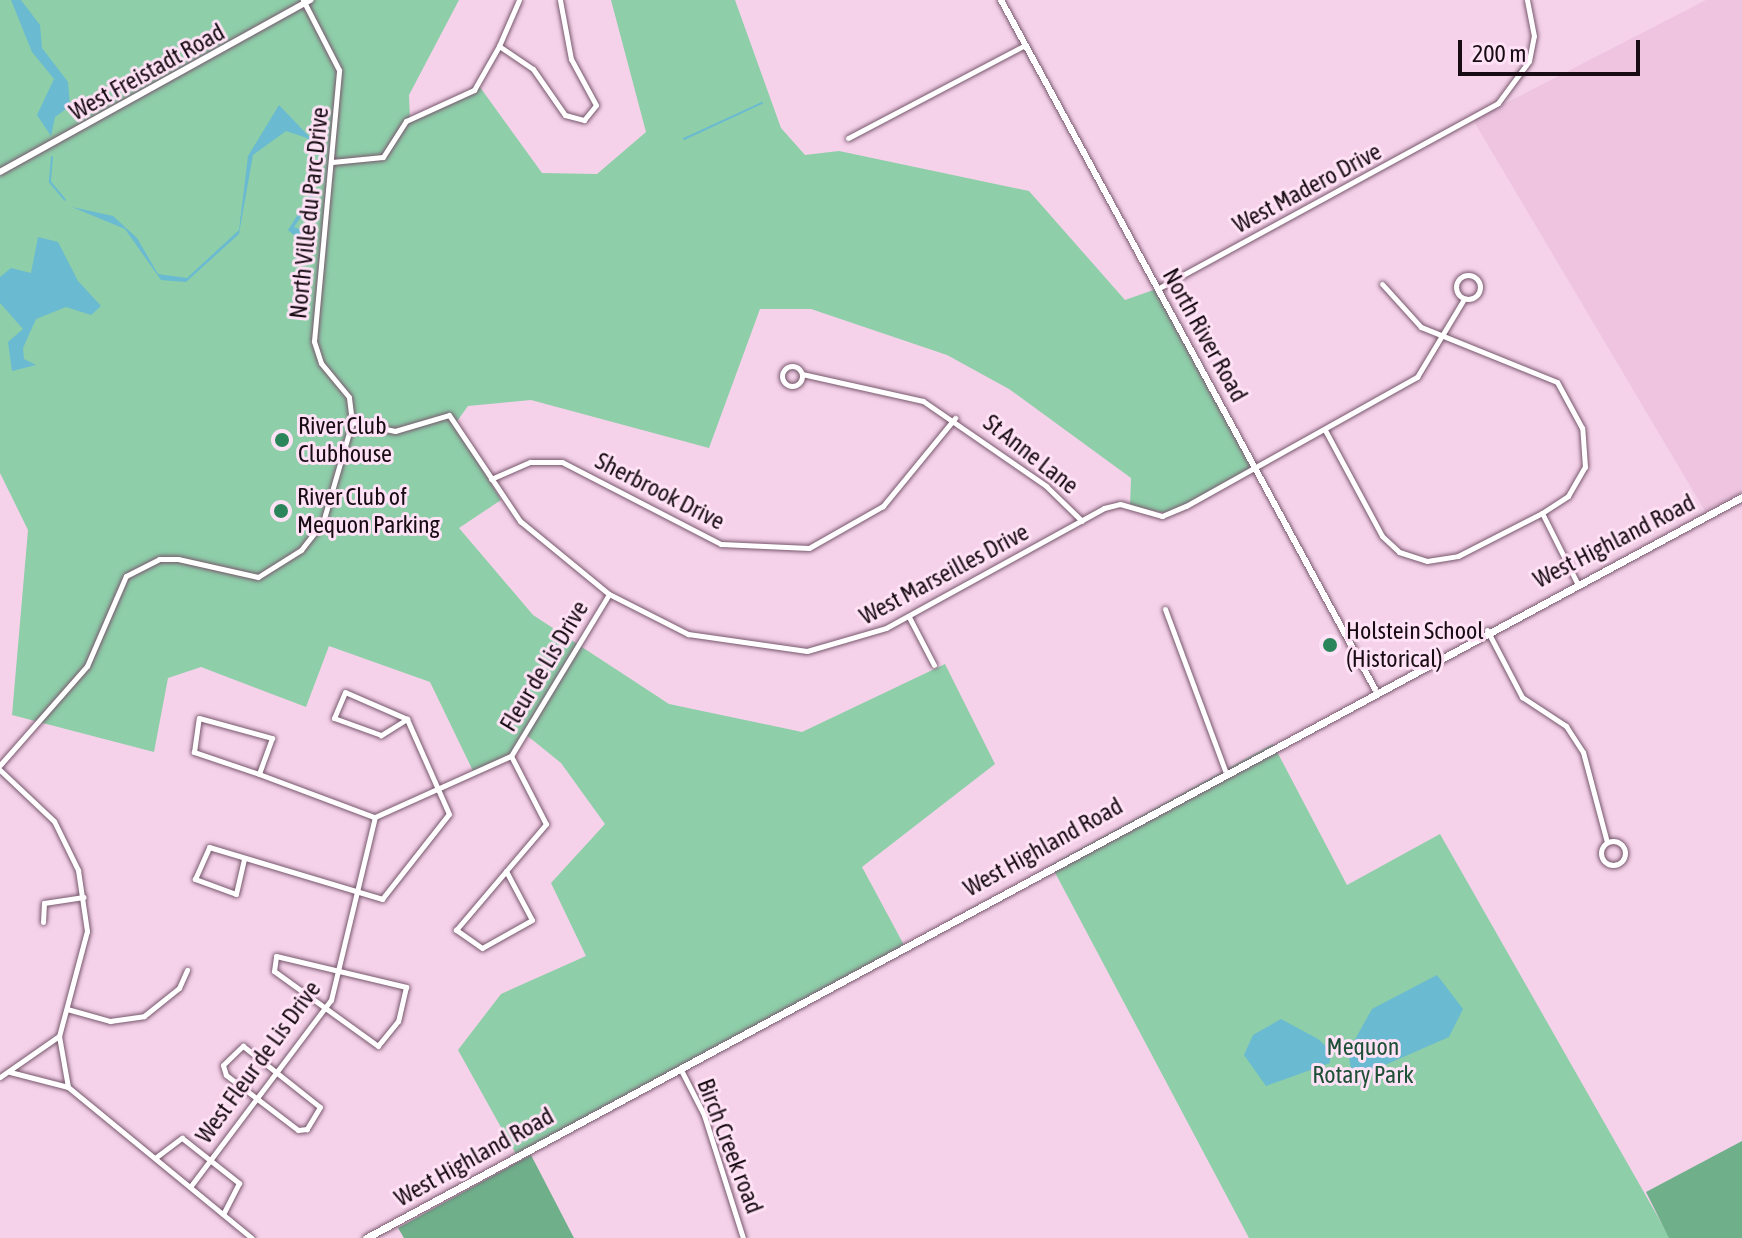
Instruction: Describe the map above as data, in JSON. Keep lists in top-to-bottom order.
{
  "streets": {
    "main road": ["West Highland Road"],
    "street": [
      "West Freistadt Road",
      "West Madero Drive",
      "North Ville du Parc Drive",
      "North River Road",
      "St Anne Lane",
      "Sherbrook Drive",
      "West Marseilles Drive",
      "Fleur de Lis Drive",
      "West Fleur de Lis Drive",
      "Birch Creek road"
    ]
  },
  "crossings": [
    ["West Freistadt Road", "North Ville du Parc Drive"],
    ["West Madero Drive", "North River Road"],
    ["North Ville du Parc Drive", "West Marseilles Drive"],
    ["North River Road", "West Highland Road"],
    ["North River Road", "West Marseilles Drive"],
    ["St Anne Lane", "Sherbrook Drive"],
    ["St Anne Lane", "West Marseilles Drive"],
    ["Sherbrook Drive", "West Marseilles Drive"],
    ["West Highland Road", "Birch Creek road"],
    ["West Marseilles Drive", "Fleur de Lis Drive"]
  ],
  "parks": ["Mequon Rotary Park"],
  "places": ["River Club Clubhouse", "River Club of Mequon Parking", "Holstein School (Historical)"],
  "scale_bar": "200 m"
}
